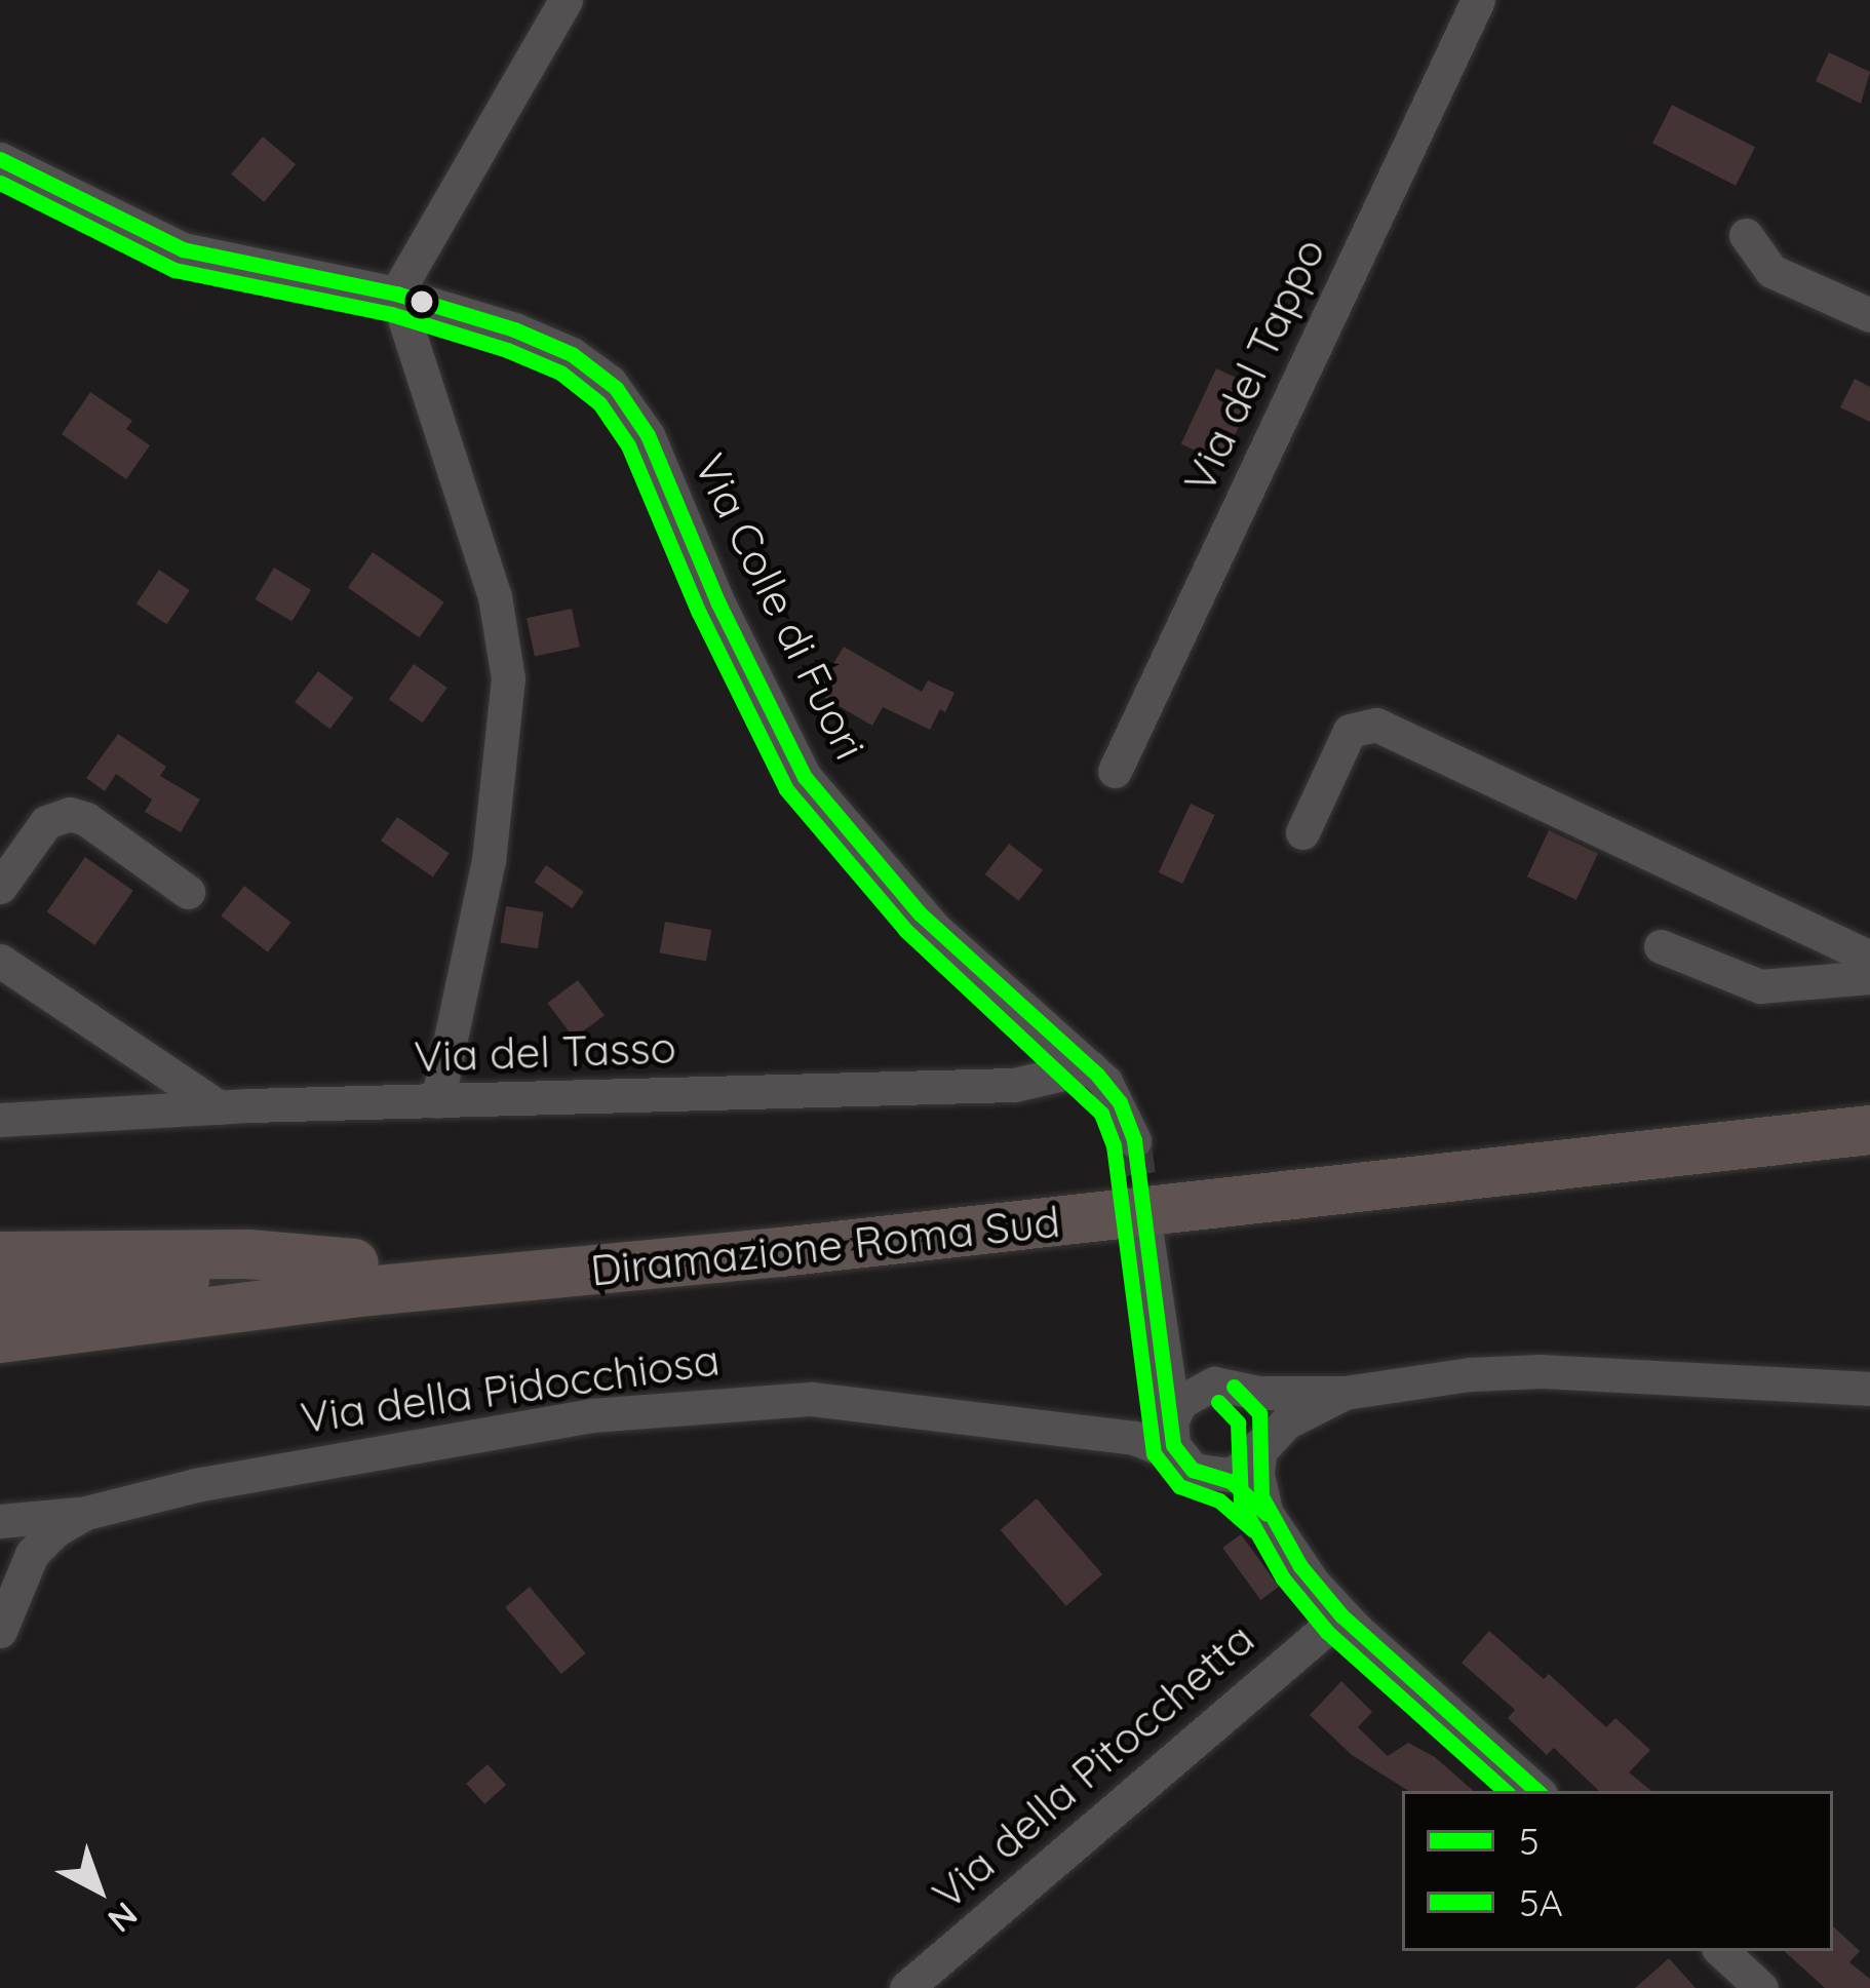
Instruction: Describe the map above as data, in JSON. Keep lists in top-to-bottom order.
{
  "streets": {
    "highway": ["Diramazione Roma Sud"],
    "street": [
      "Via del Tappo",
      "Via Colle di Fuori",
      "Via del Tasso",
      "Via della Pidocchiosa",
      "Via della Pitocchetta"
    ]
  },
  "crossings": [
    ["Via Colle di Fuori", "Via del Tasso"]
  ],
  "lines": ["transit line 5", "transit line 5A"],
  "legend": ["5", "5A"],
  "north": "bottom right"
}
